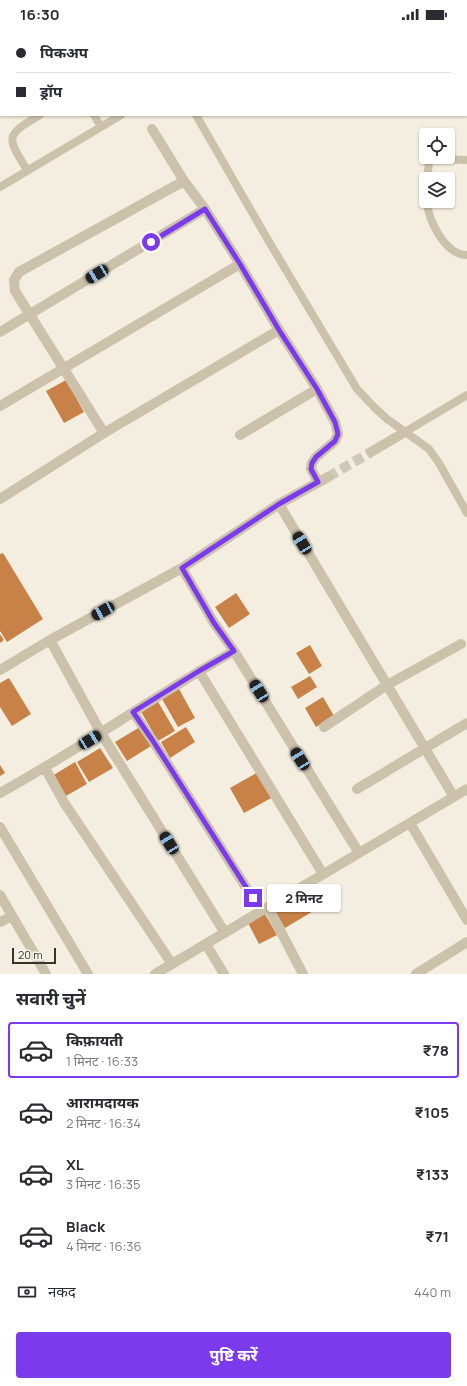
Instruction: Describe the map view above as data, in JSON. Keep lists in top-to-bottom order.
{
  "scale_bar": "20 m",
  "page": {
    "status": "16:30",
    "banner": ["पिकअप", "ड्रॉप"],
    "bubble": "2 मिनट",
    "scale": "20 m",
    "heading": "सवारी चुनें",
    "list": [
      {
        "name": "किफ़ायती",
        "note": "1 मिनट · 16:33",
        "value": "₹78"
      },
      {
        "name": "आरामदायक",
        "note": "2 मिनट · 16:34",
        "value": "₹105"
      },
      {
        "name": "XL",
        "note": "3 मिनट · 16:35",
        "value": "₹133"
      },
      {
        "name": "Black",
        "note": "4 मिनट · 16:36",
        "value": "₹71"
      }
    ],
    "pay": ["नकद", "440 m"],
    "buttons": "पुष्टि करें"
  }
}
